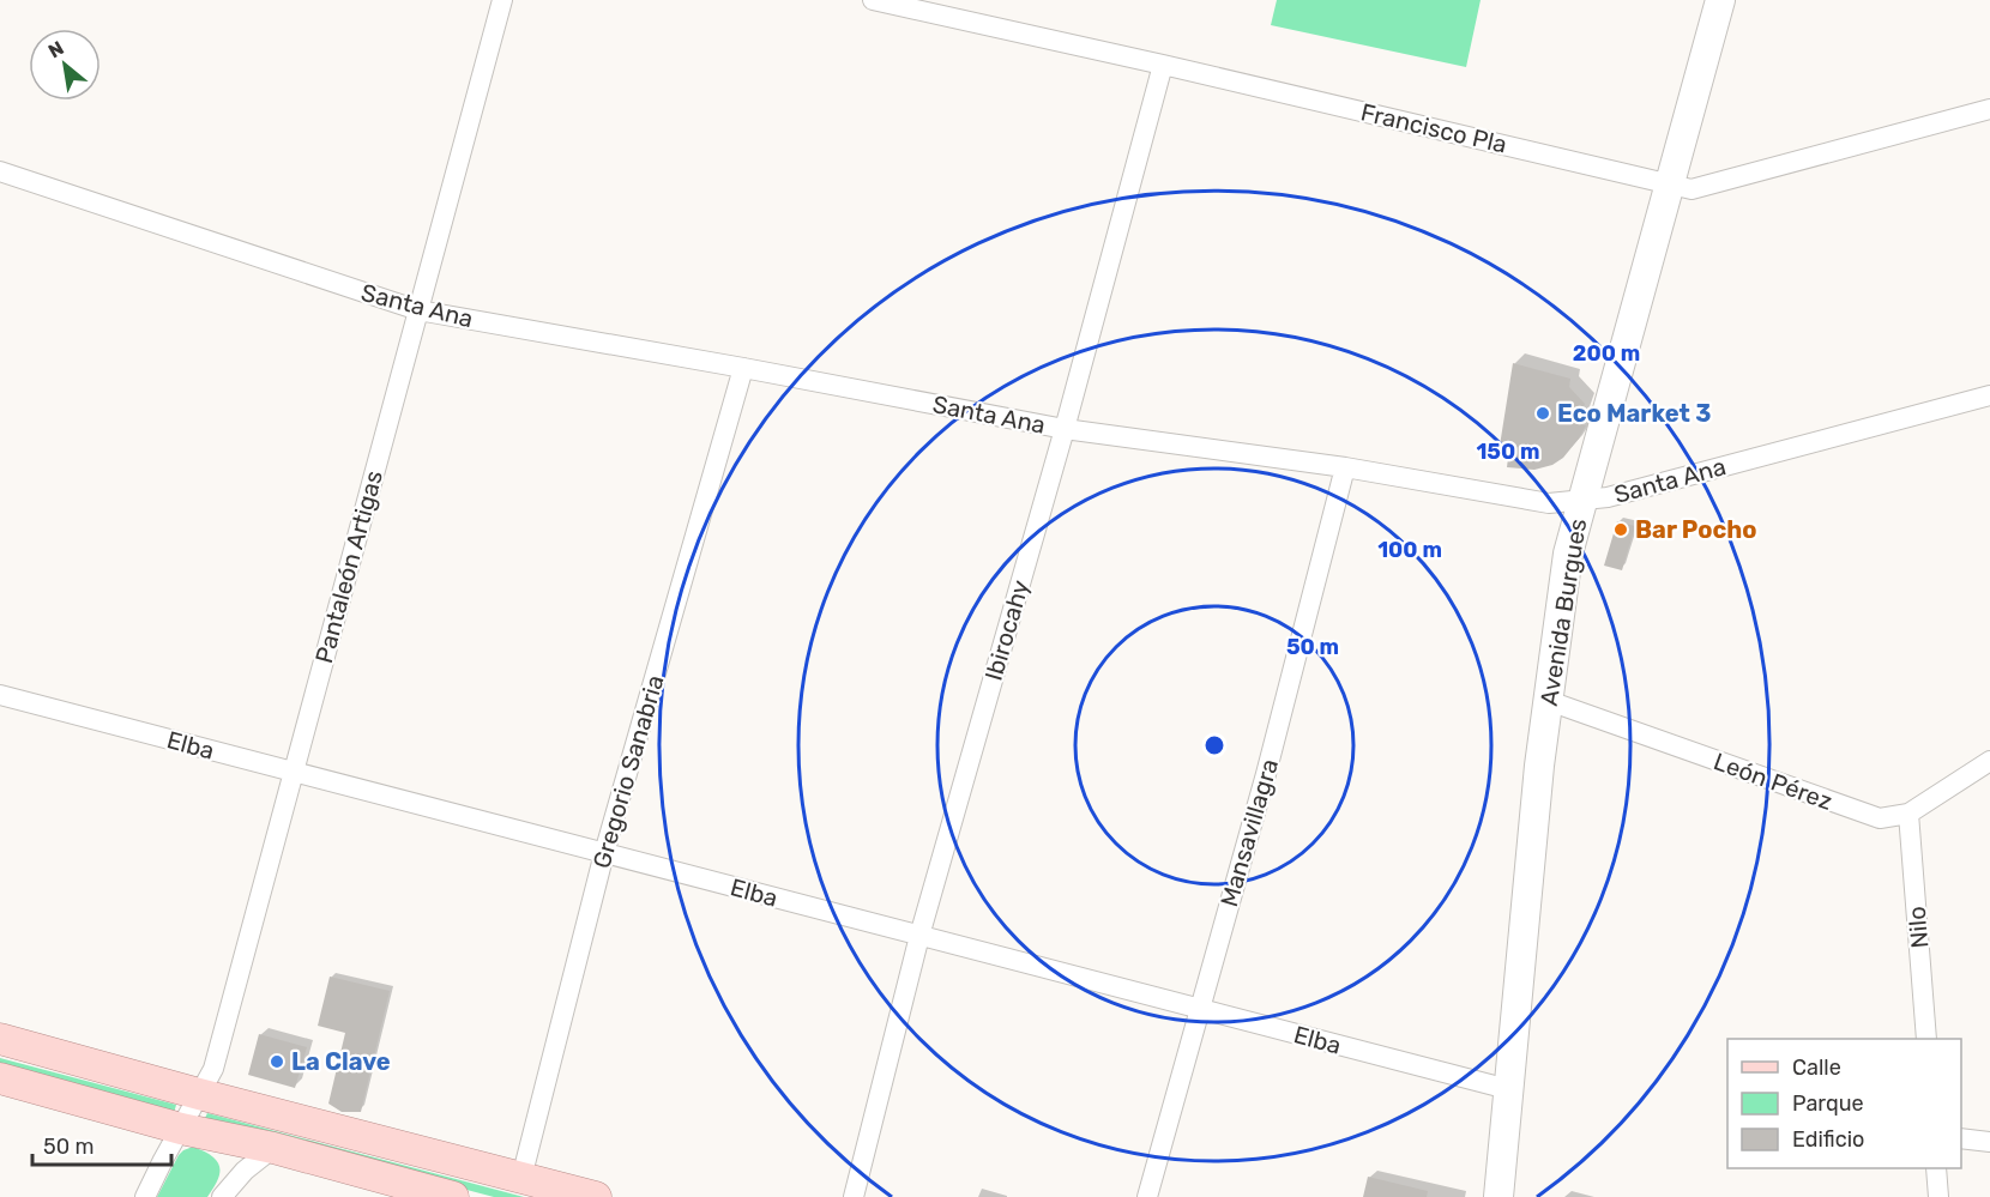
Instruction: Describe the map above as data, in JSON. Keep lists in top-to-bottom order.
{
  "streets": {
    "street": [
      "Francisco Pla",
      "Santa Ana",
      "Pantaleón Artigas",
      "Avenida Burgues",
      "Ibirocahy",
      "Elba",
      "Gregorio Sanabria",
      "León Pérez",
      "Mansavillagra",
      "Nilo"
    ]
  },
  "crossings": [
    ["Francisco Pla", "Avenida Burgues"],
    ["Francisco Pla", "Ibirocahy"],
    ["Santa Ana", "Pantaleón Artigas"],
    ["Santa Ana", "Avenida Burgues"],
    ["Santa Ana", "Ibirocahy"],
    ["Santa Ana", "Gregorio Sanabria"],
    ["Santa Ana", "Mansavillagra"],
    ["Pantaleón Artigas", "Elba"],
    ["Avenida Burgues", "Elba"],
    ["Avenida Burgues", "León Pérez"],
    ["Ibirocahy", "Elba"],
    ["Elba", "Gregorio Sanabria"],
    ["Elba", "Mansavillagra"],
    ["León Pérez", "Nilo"]
  ],
  "places": ["Eco Market 3", "Bar Pocho", "La Clave"],
  "legend": ["Calle", "Parque", "Edificio"],
  "scale_bar": "50 m",
  "north": "top left",
  "rings": [
    "200 m",
    "150 m",
    "100 m",
    "50 m"
  ]
}
